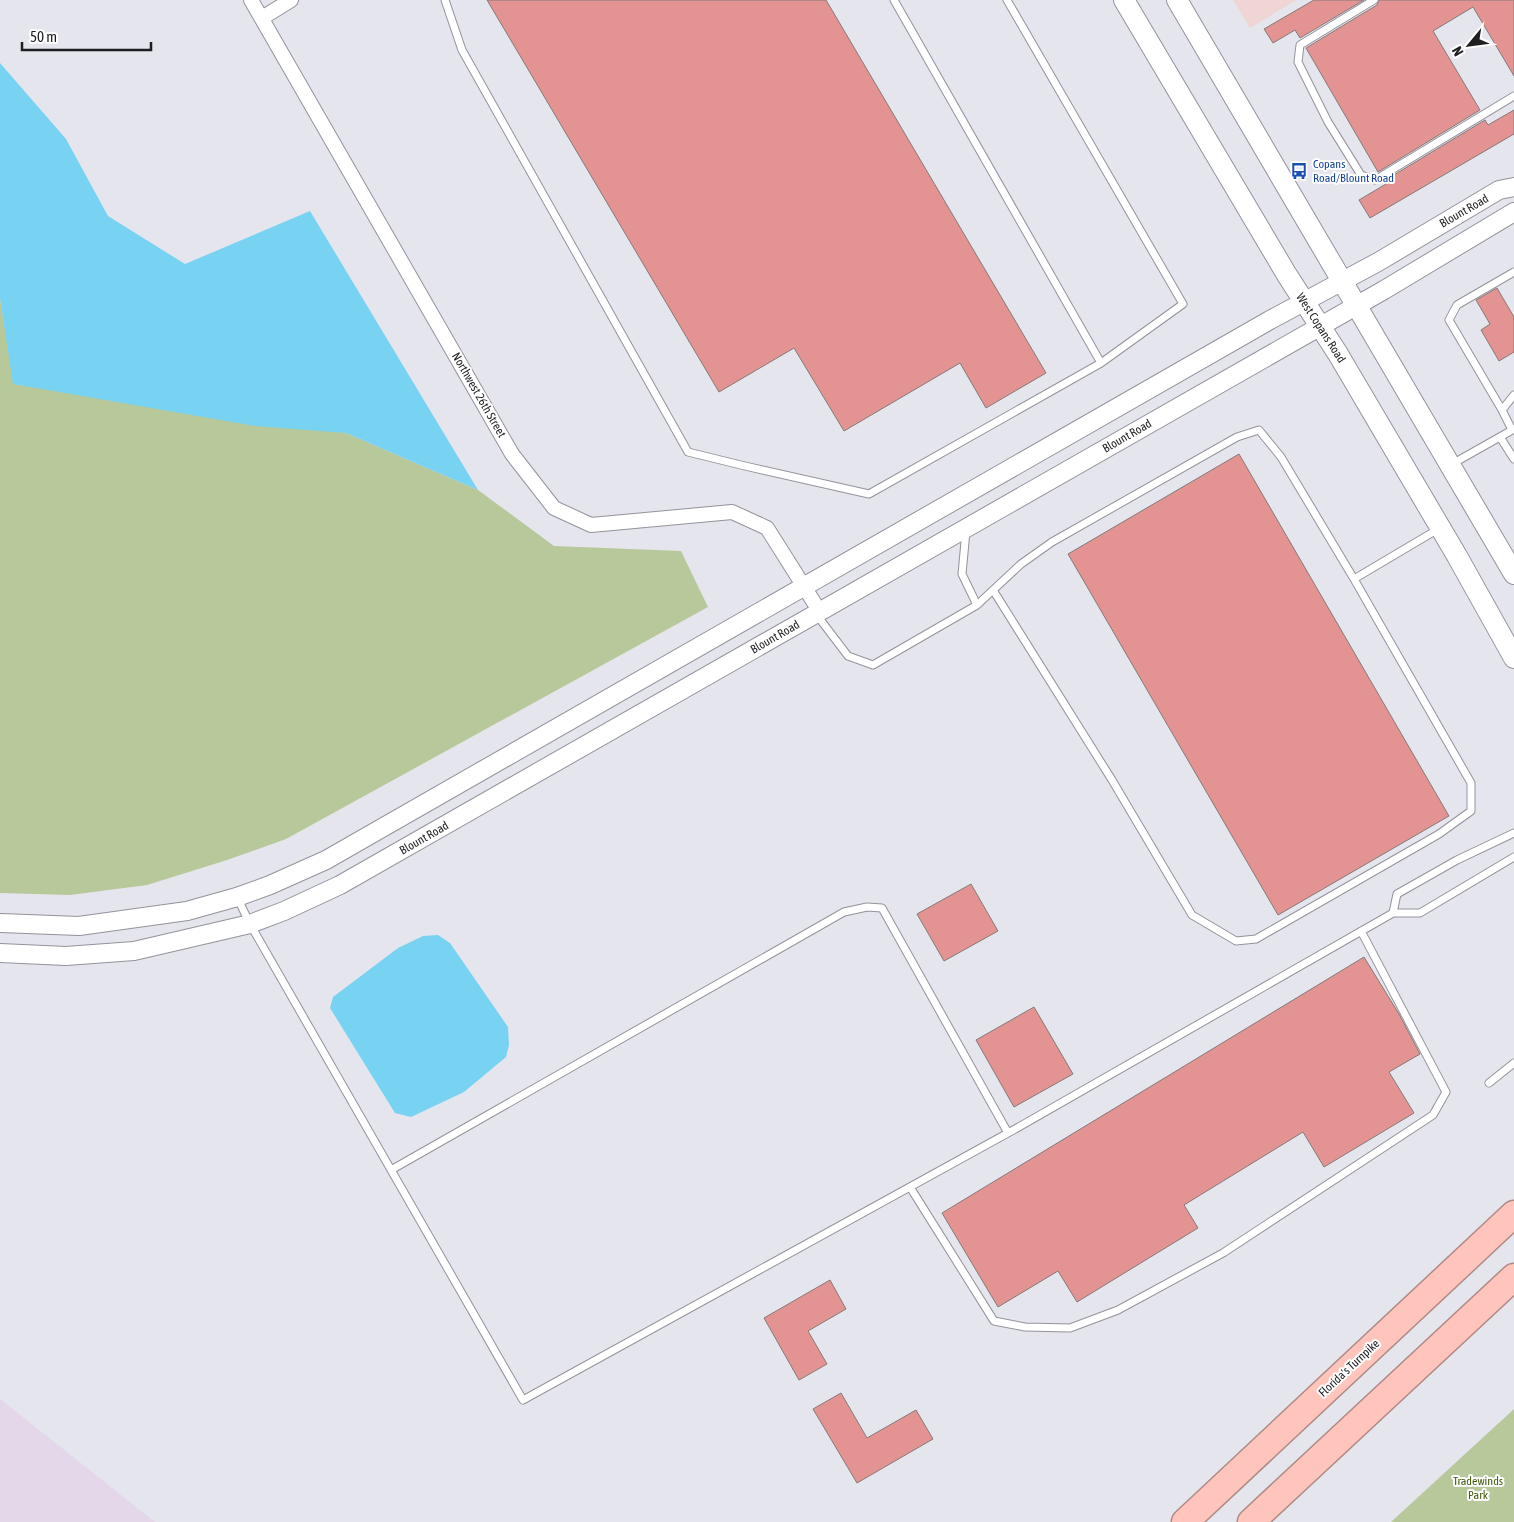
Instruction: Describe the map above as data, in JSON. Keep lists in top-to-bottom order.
{
  "streets": {
    "highway": ["Florida's Turnpike"],
    "main road": ["West Copans Road"],
    "street": ["Blount Road", "Northwest 26th Street"]
  },
  "crossings": [
    ["Blount Road", "West Copans Road"],
    ["Blount Road", "Northwest 26th Street"]
  ],
  "parks": ["Tradewinds Park"],
  "places": {
    "bus stop": ["Copans Road/Blount Road"]
  },
  "scale_bar": "50 m",
  "north": "bottom left"
}
